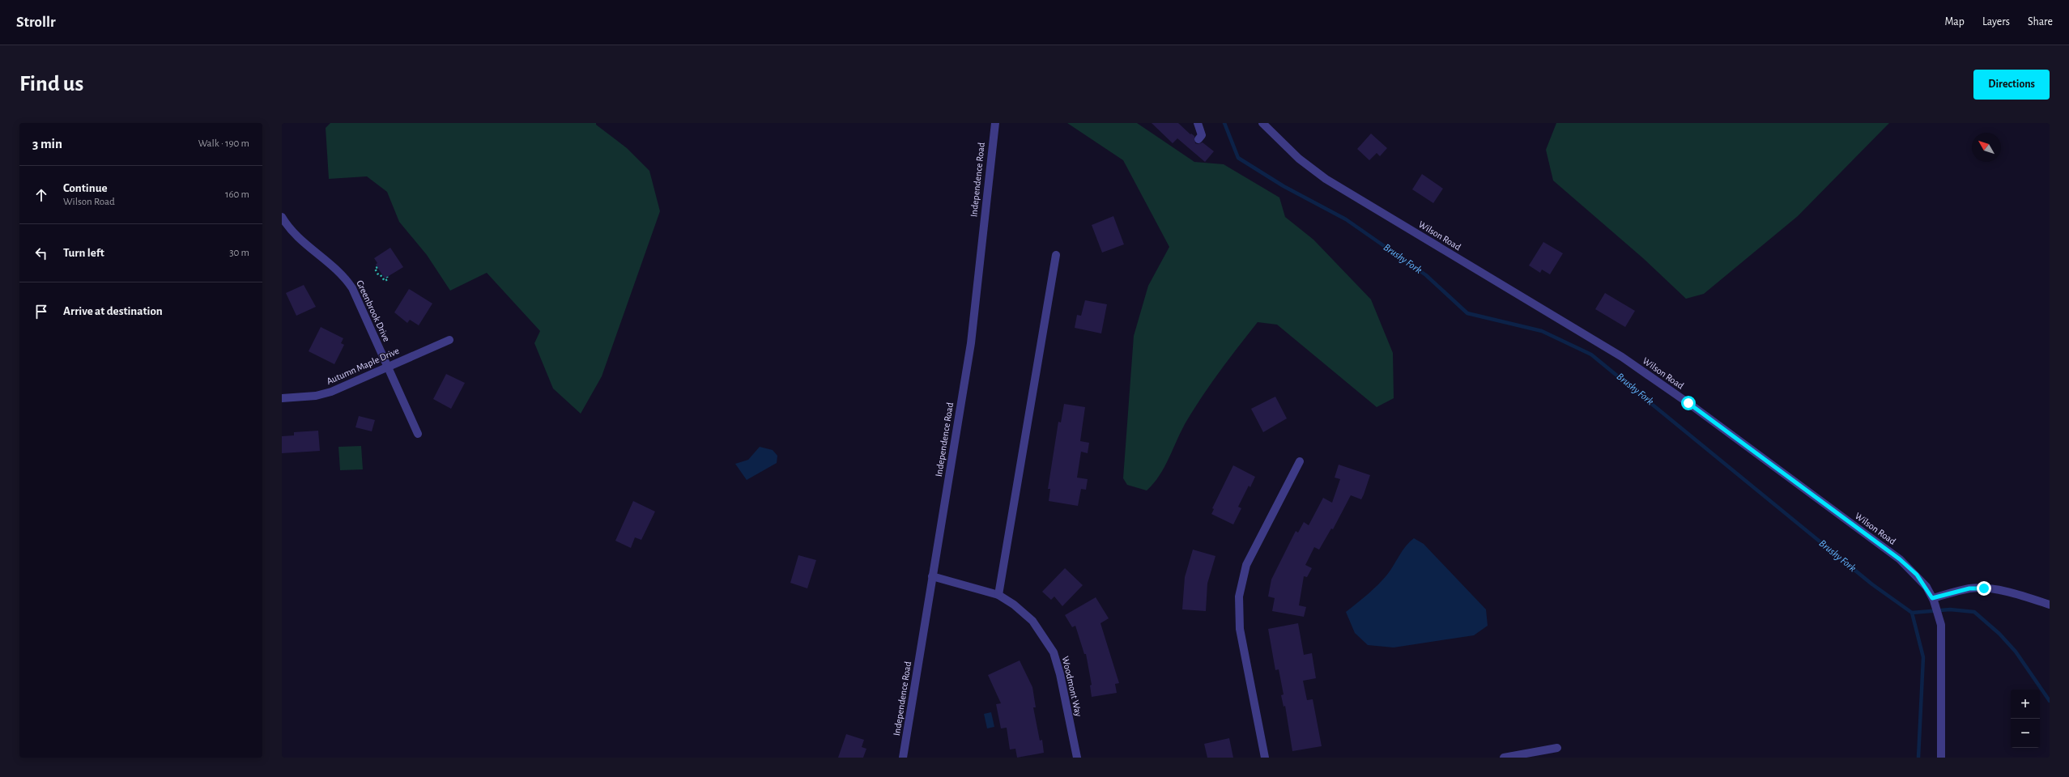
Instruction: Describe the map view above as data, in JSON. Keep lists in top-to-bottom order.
{
  "streets": {
    "street": [
      "Independence Road",
      "Wilson Road",
      "Greenbrook Drive",
      "Autumn Maple Drive",
      "Woodmont Way"
    ]
  },
  "crossings": [
    ["Independence Road", "Woodmont Way"],
    ["Greenbrook Drive", "Autumn Maple Drive"]
  ],
  "water": ["Brushy Fork"],
  "north": "top left",
  "page": {
    "header": "Strollr",
    "nav": ["Map", "Layers", "Share"],
    "buttons": "Directions",
    "title": "Find us",
    "heading": ["3 min", "Walk · 190 m"],
    "list": [
      ["Continue", "Wilson Road", "160 m"],
      ["Turn left", "30 m"],
      "Arrive at destination"
    ],
    "map_buttons": ["+", "−"]
  }
}
